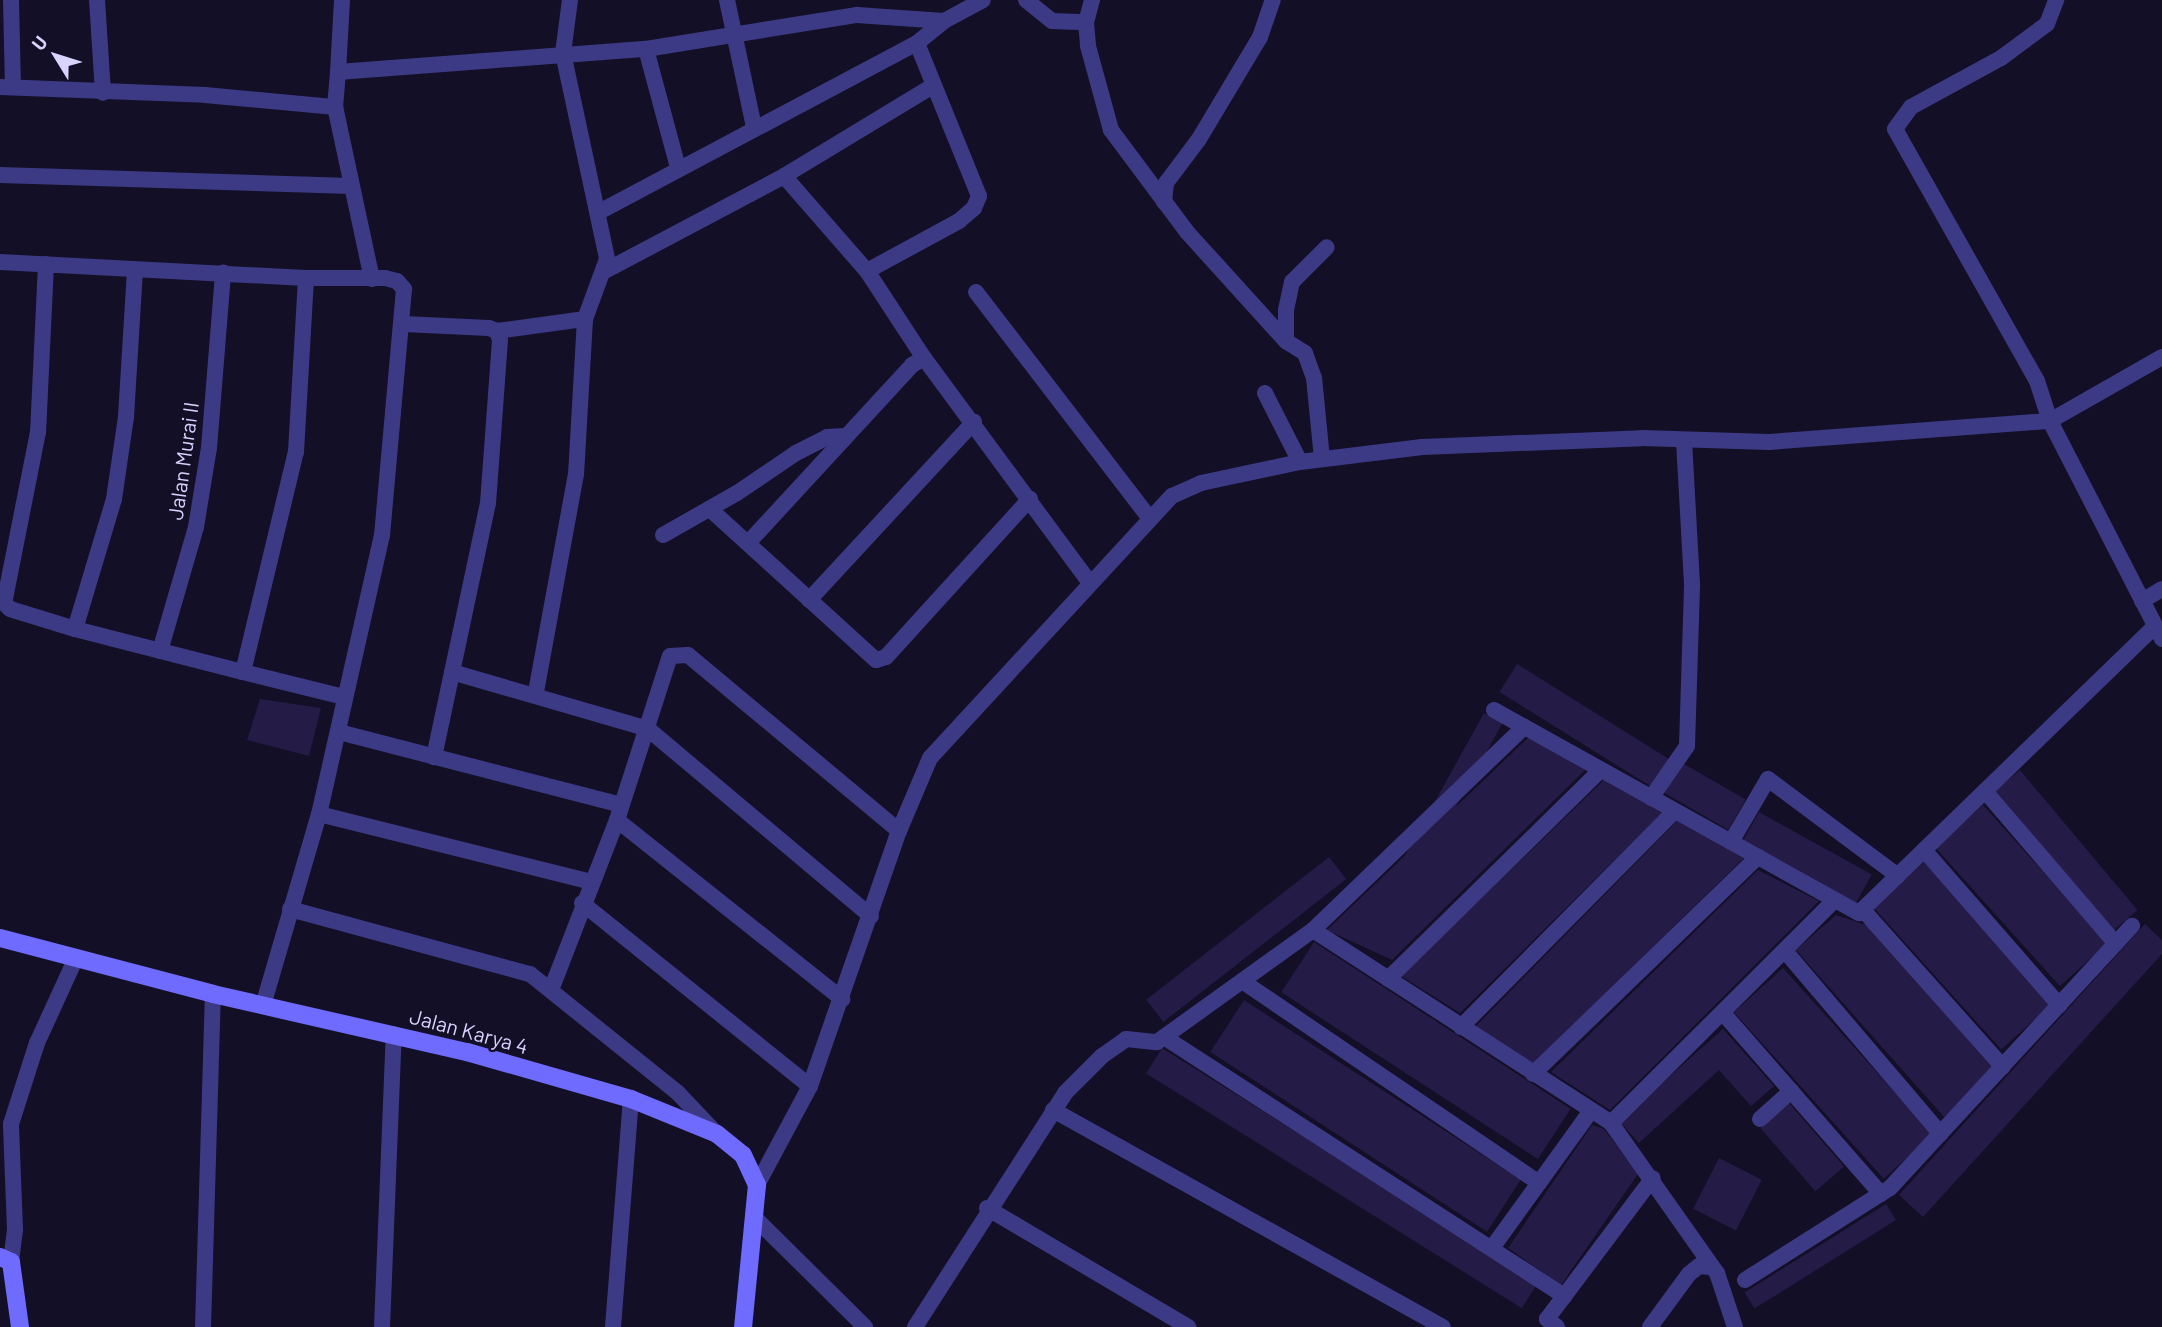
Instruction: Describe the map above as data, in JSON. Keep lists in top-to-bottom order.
{
  "streets": {
    "main road": ["Jalan Karya 4"],
    "street": ["Jalan Murai II"]
  },
  "north": "top left"
}
